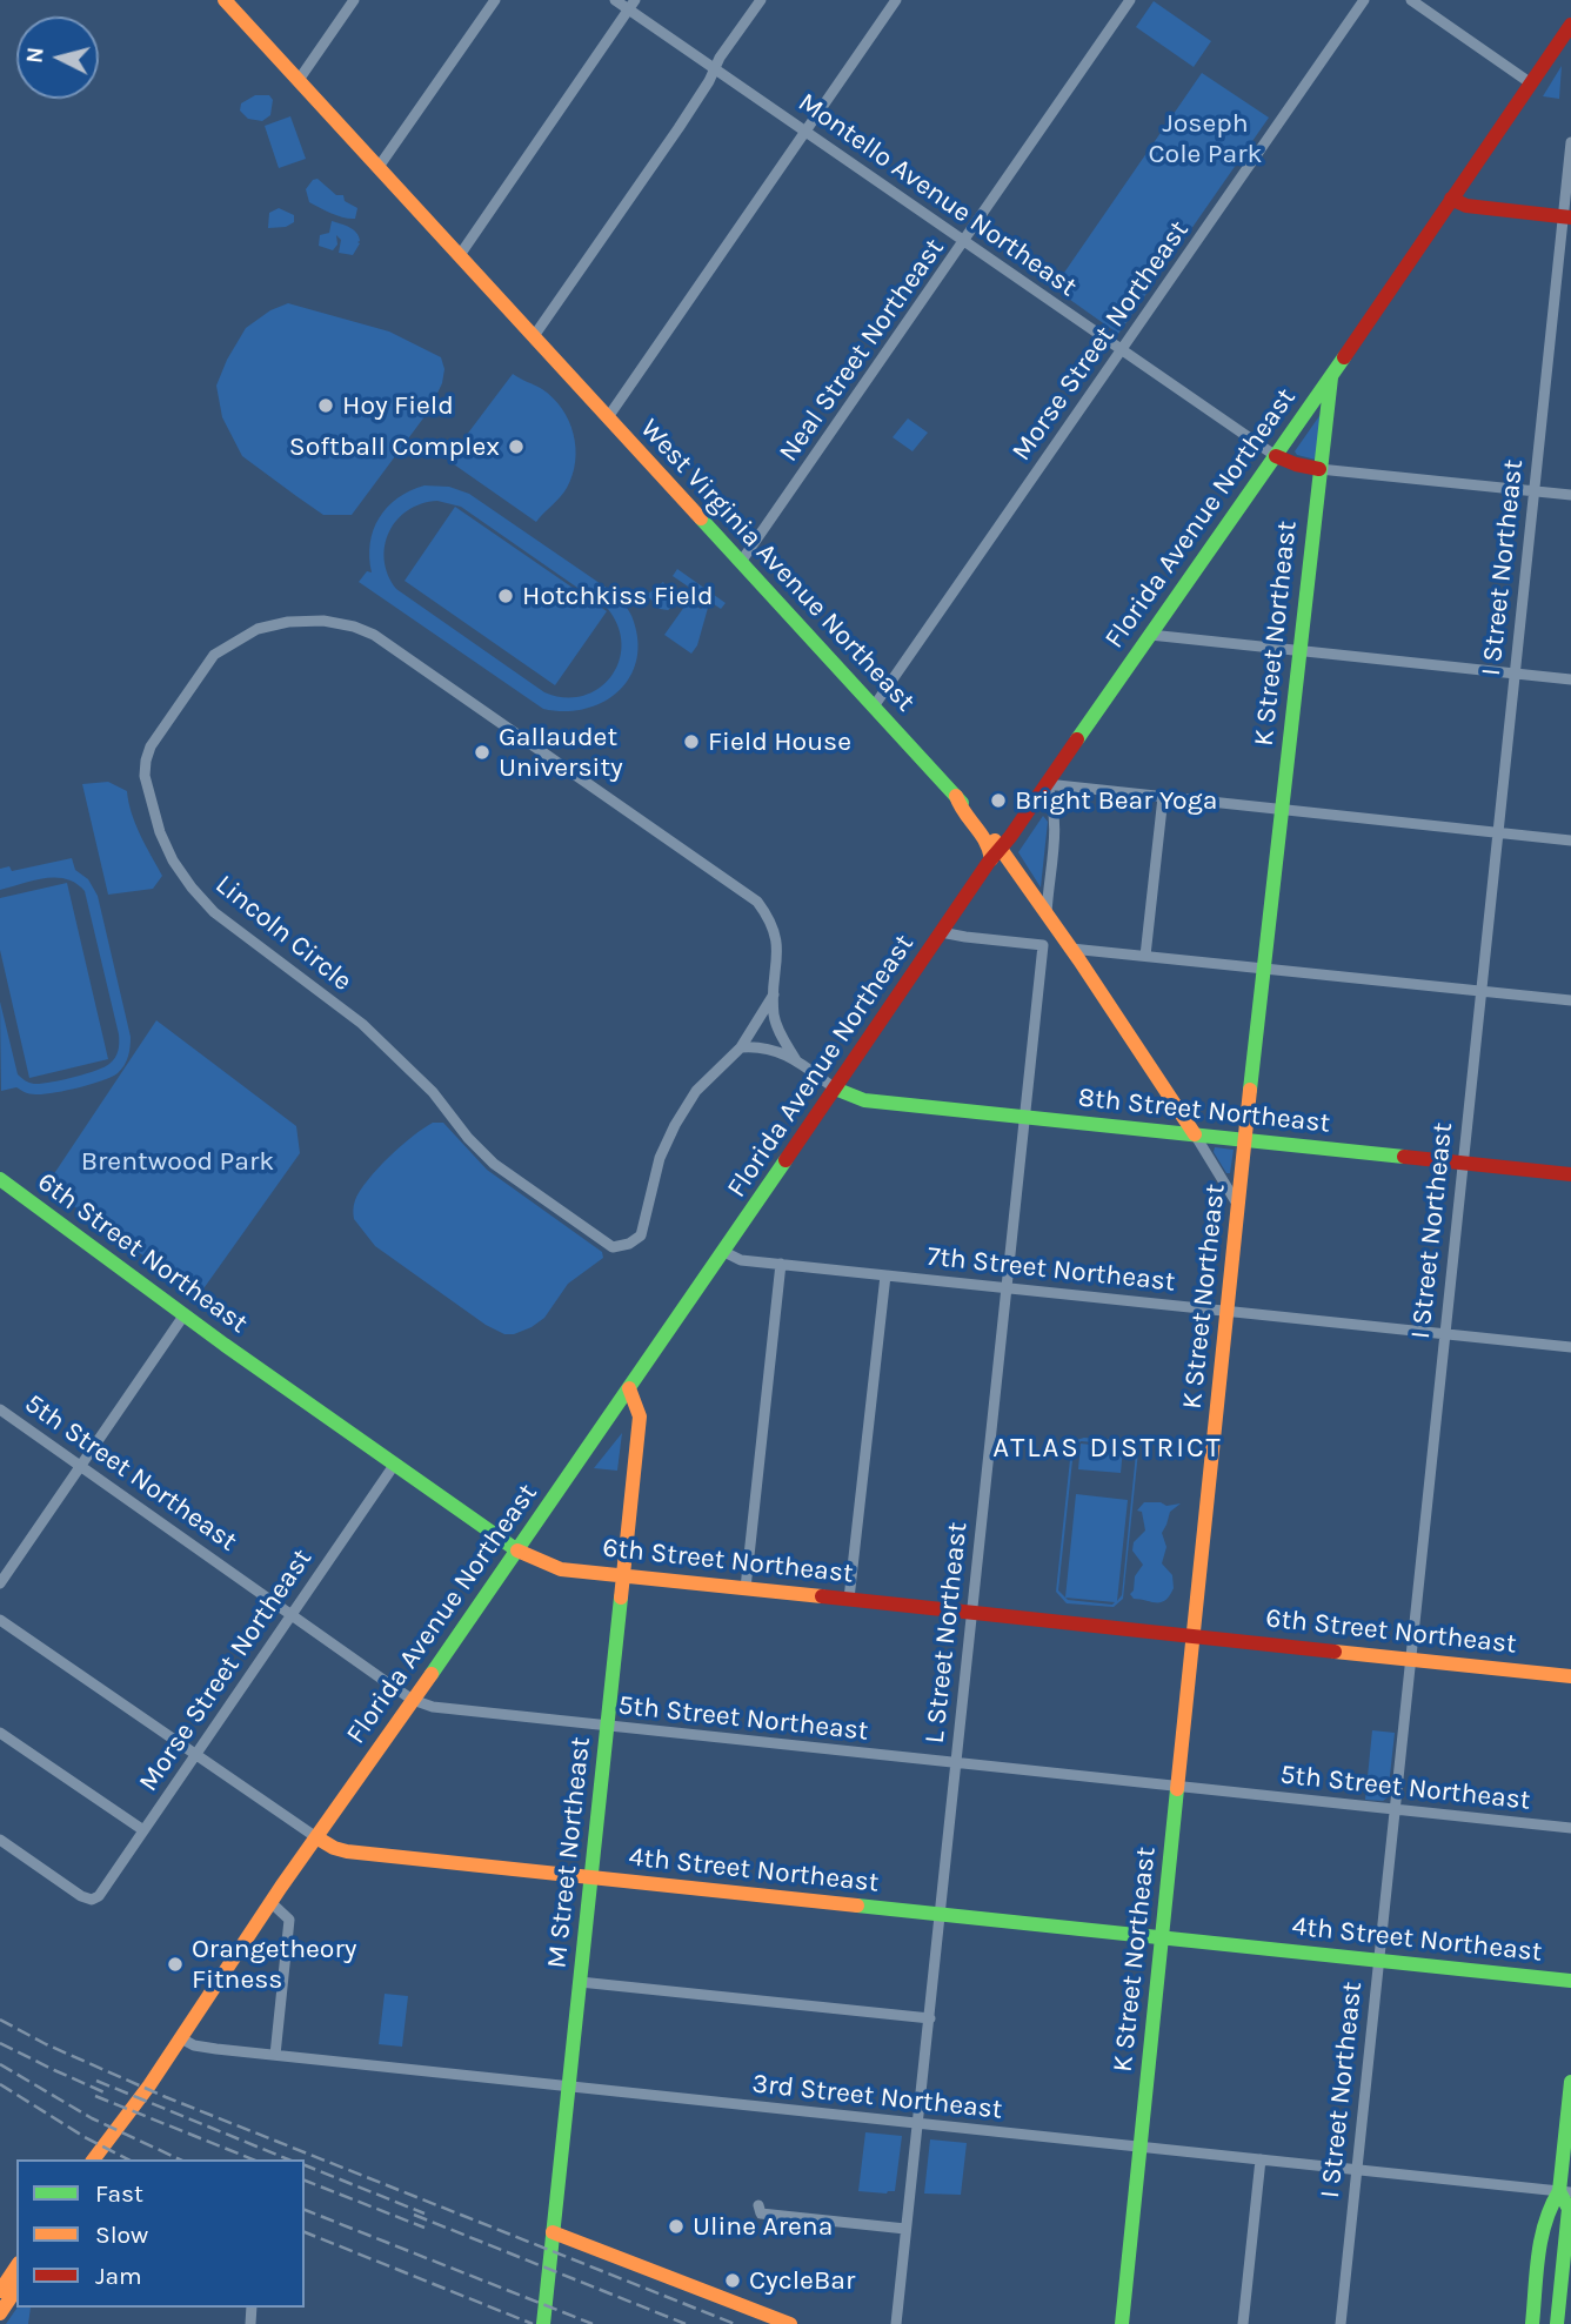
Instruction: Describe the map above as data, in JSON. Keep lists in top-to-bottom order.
{
  "streets": {
    "main road": [
      "Florida Avenue Northeast",
      "West Virginia Avenue Northeast",
      "K Street Northeast",
      "8th Street Northeast",
      "6th Street Northeast",
      "M Street Northeast",
      "4th Street Northeast"
    ],
    "street": [
      "Montello Avenue Northeast",
      "Morse Street Northeast",
      "Neal Street Northeast",
      "I Street Northeast",
      "Lincoln Circle",
      "7th Street Northeast",
      "5th Street Northeast",
      "L Street Northeast",
      "3rd Street Northeast"
    ]
  },
  "crossings": [
    ["Montello Avenue Northeast", "Morse Street Northeast"],
    ["Montello Avenue Northeast", "Neal Street Northeast"],
    ["Montello Avenue Northeast", "Florida Avenue Northeast"],
    ["Morse Street Northeast", "West Virginia Avenue Northeast"],
    ["Morse Street Northeast", "6th Street Northeast"],
    ["Morse Street Northeast", "5th Street Northeast"],
    ["Morse Street Northeast", "4th Street Northeast"],
    ["Neal Street Northeast", "West Virginia Avenue Northeast"],
    ["Florida Avenue Northeast", "West Virginia Avenue Northeast"],
    ["Florida Avenue Northeast", "K Street Northeast"],
    ["Florida Avenue Northeast", "Lincoln Circle"],
    ["Florida Avenue Northeast", "8th Street Northeast"],
    ["Florida Avenue Northeast", "6th Street Northeast"],
    ["Florida Avenue Northeast", "7th Street Northeast"],
    ["Florida Avenue Northeast", "5th Street Northeast"],
    ["Florida Avenue Northeast", "L Street Northeast"],
    ["Florida Avenue Northeast", "M Street Northeast"],
    ["Florida Avenue Northeast", "4th Street Northeast"],
    ["Florida Avenue Northeast", "3rd Street Northeast"],
    ["West Virginia Avenue Northeast", "K Street Northeast"],
    ["West Virginia Avenue Northeast", "8th Street Northeast"],
    ["I Street Northeast", "8th Street Northeast"],
    ["I Street Northeast", "6th Street Northeast"],
    ["I Street Northeast", "7th Street Northeast"],
    ["I Street Northeast", "5th Street Northeast"],
    ["I Street Northeast", "4th Street Northeast"],
    ["I Street Northeast", "3rd Street Northeast"],
    ["K Street Northeast", "8th Street Northeast"],
    ["K Street Northeast", "6th Street Northeast"],
    ["K Street Northeast", "7th Street Northeast"],
    ["K Street Northeast", "5th Street Northeast"],
    ["K Street Northeast", "4th Street Northeast"],
    ["K Street Northeast", "3rd Street Northeast"],
    ["Lincoln Circle", "8th Street Northeast"],
    ["8th Street Northeast", "L Street Northeast"],
    ["6th Street Northeast", "L Street Northeast"],
    ["6th Street Northeast", "M Street Northeast"],
    ["7th Street Northeast", "L Street Northeast"],
    ["5th Street Northeast", "L Street Northeast"],
    ["5th Street Northeast", "M Street Northeast"],
    ["L Street Northeast", "4th Street Northeast"],
    ["L Street Northeast", "3rd Street Northeast"],
    ["M Street Northeast", "4th Street Northeast"],
    ["M Street Northeast", "3rd Street Northeast"]
  ],
  "districts": ["ATLAS DISTRICT"],
  "parks": ["Joseph Cole Park", "Brentwood Park"],
  "places": [
    "Hoy Field",
    "Softball Complex",
    "Hotchkiss Field",
    "Field House",
    "Gallaudet University",
    "Bright Bear Yoga",
    "Orangetheory Fitness",
    "Uline Arena",
    "CycleBar"
  ],
  "legend": ["Fast", "Slow", "Jam"],
  "north": "left"
}
